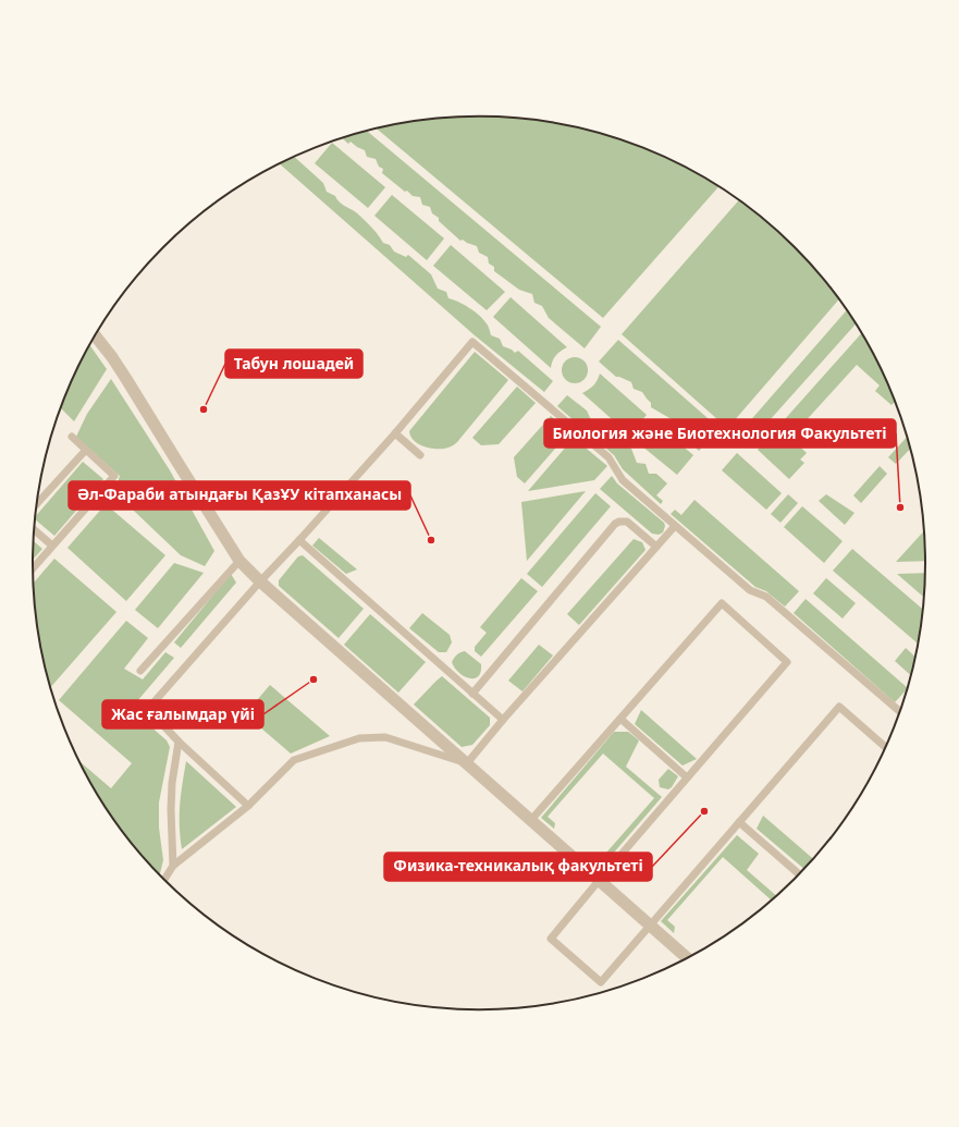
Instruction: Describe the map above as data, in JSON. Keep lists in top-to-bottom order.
{
  "places": [
    "Табун лошадей",
    "Биология және Биотехнология Факультеті",
    "Әл-Фараби атындағы ҚазҰУ кітапханасы",
    "Жас ғалымдар үйі",
    "Физика-техникалық факультеті"
  ]
}
